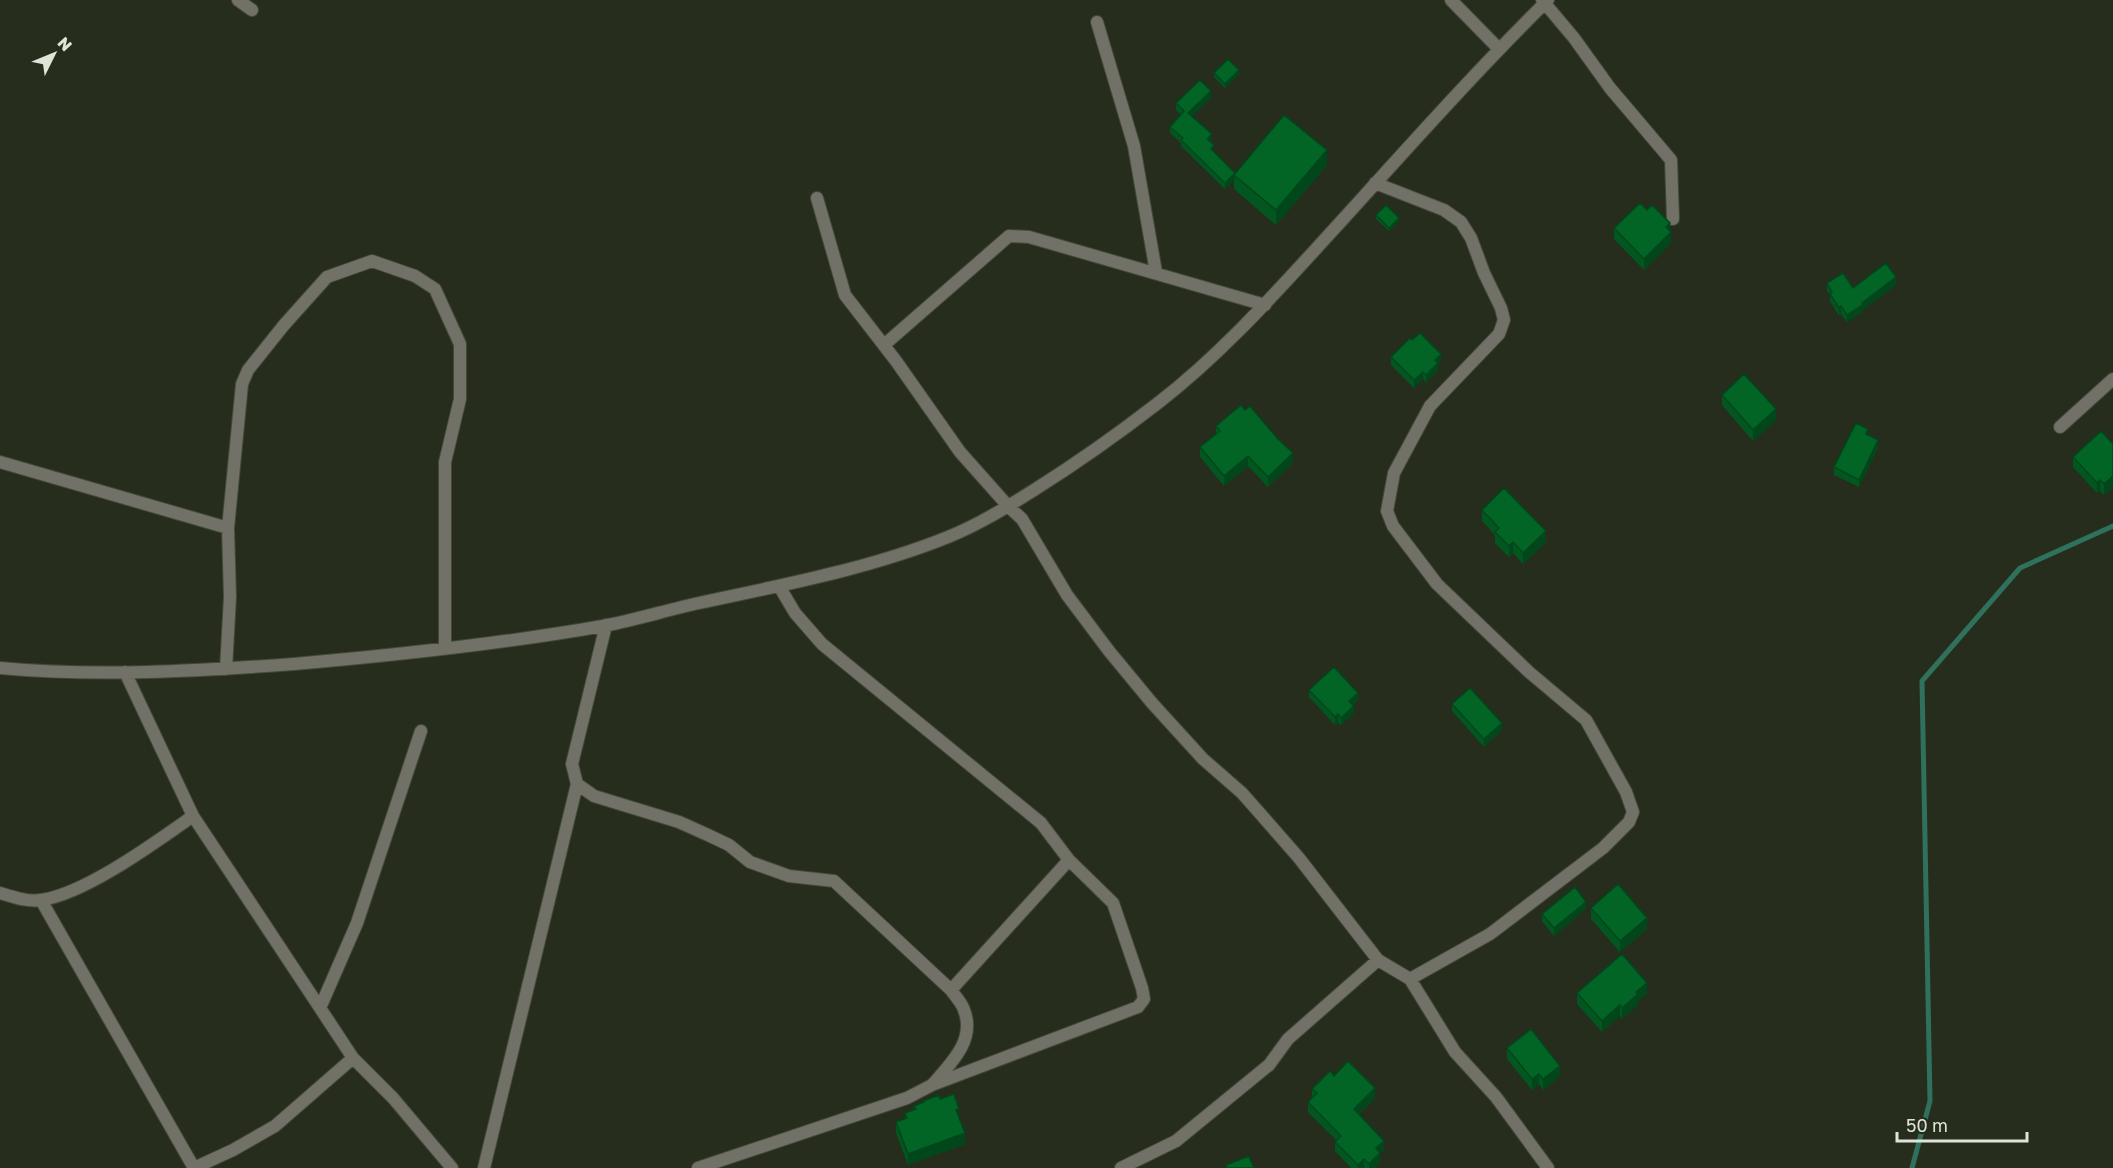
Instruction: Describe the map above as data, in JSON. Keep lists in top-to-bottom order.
{
  "scale_bar": "50 m",
  "north": "top right"
}
